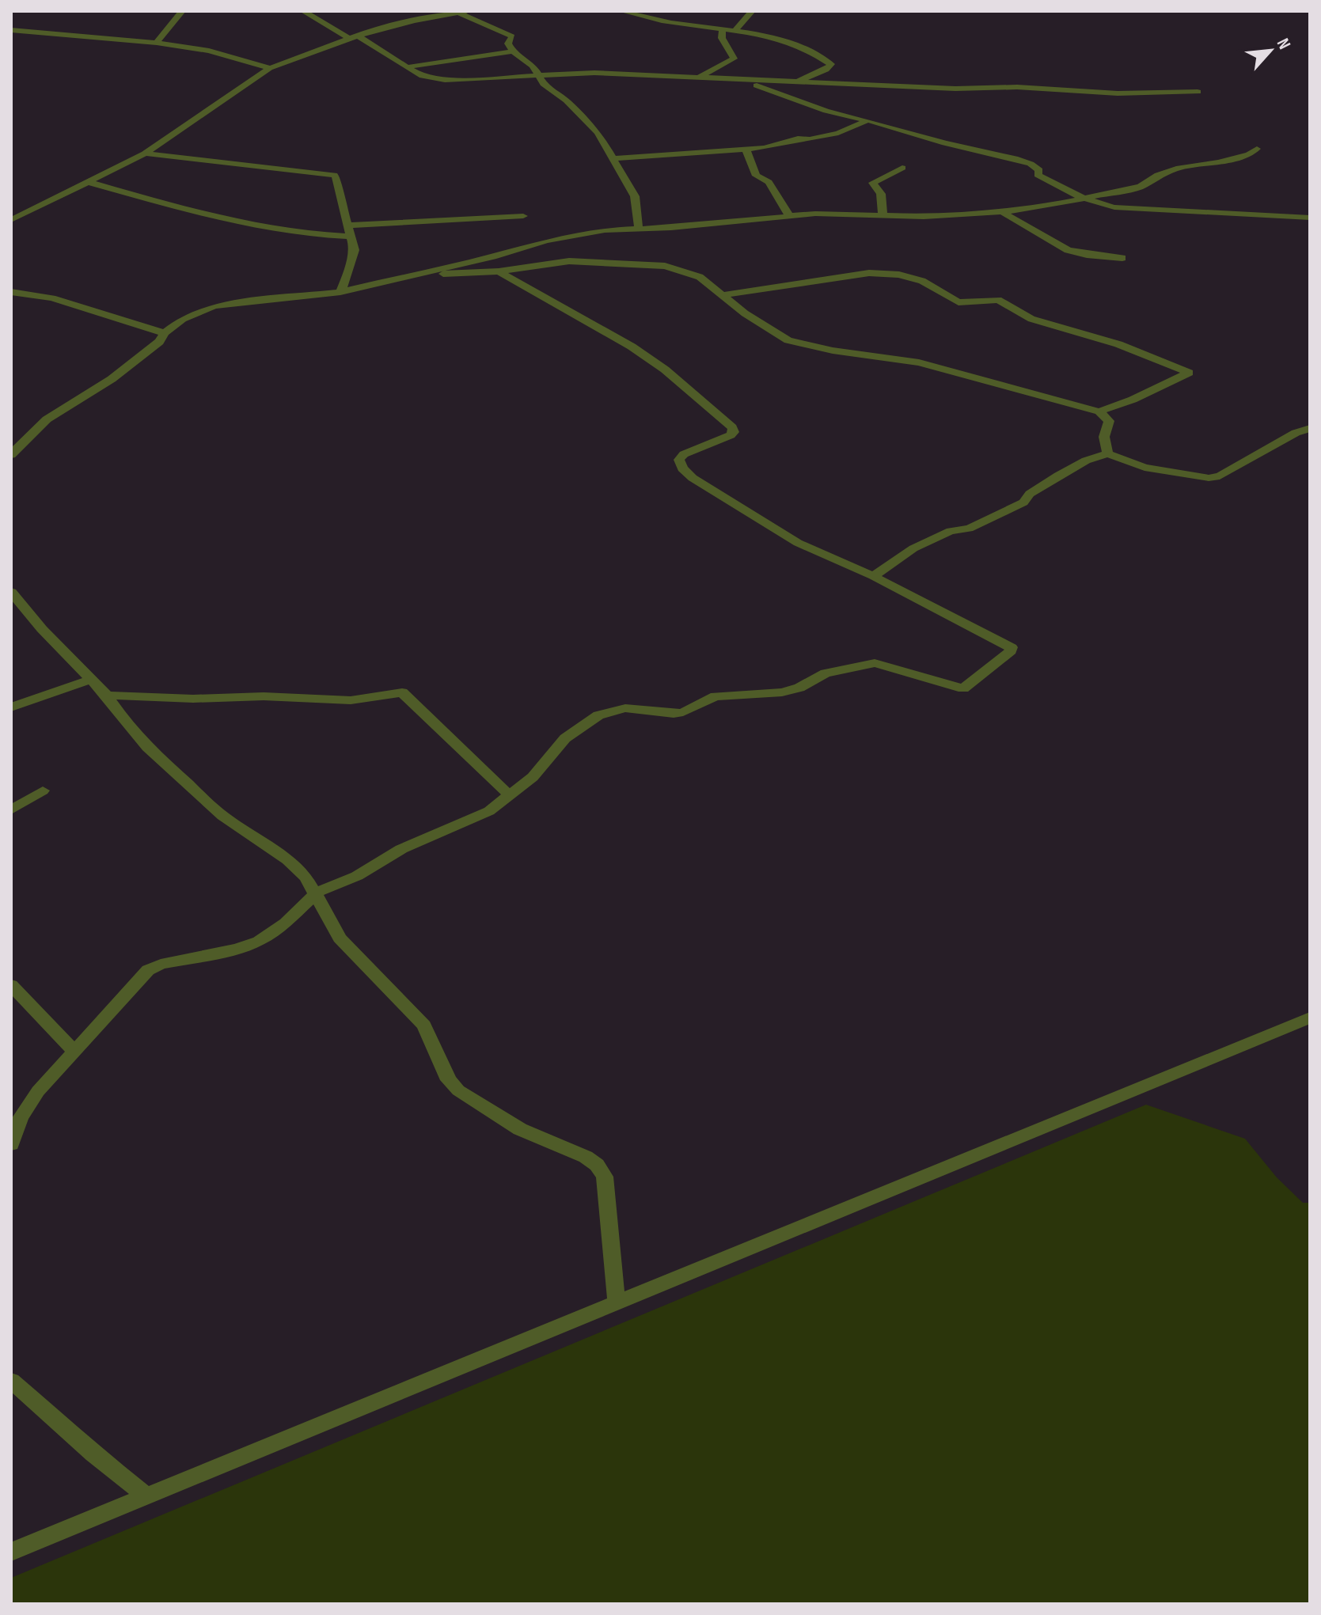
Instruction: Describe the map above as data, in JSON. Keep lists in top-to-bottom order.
{
  "north": "top right"
}
